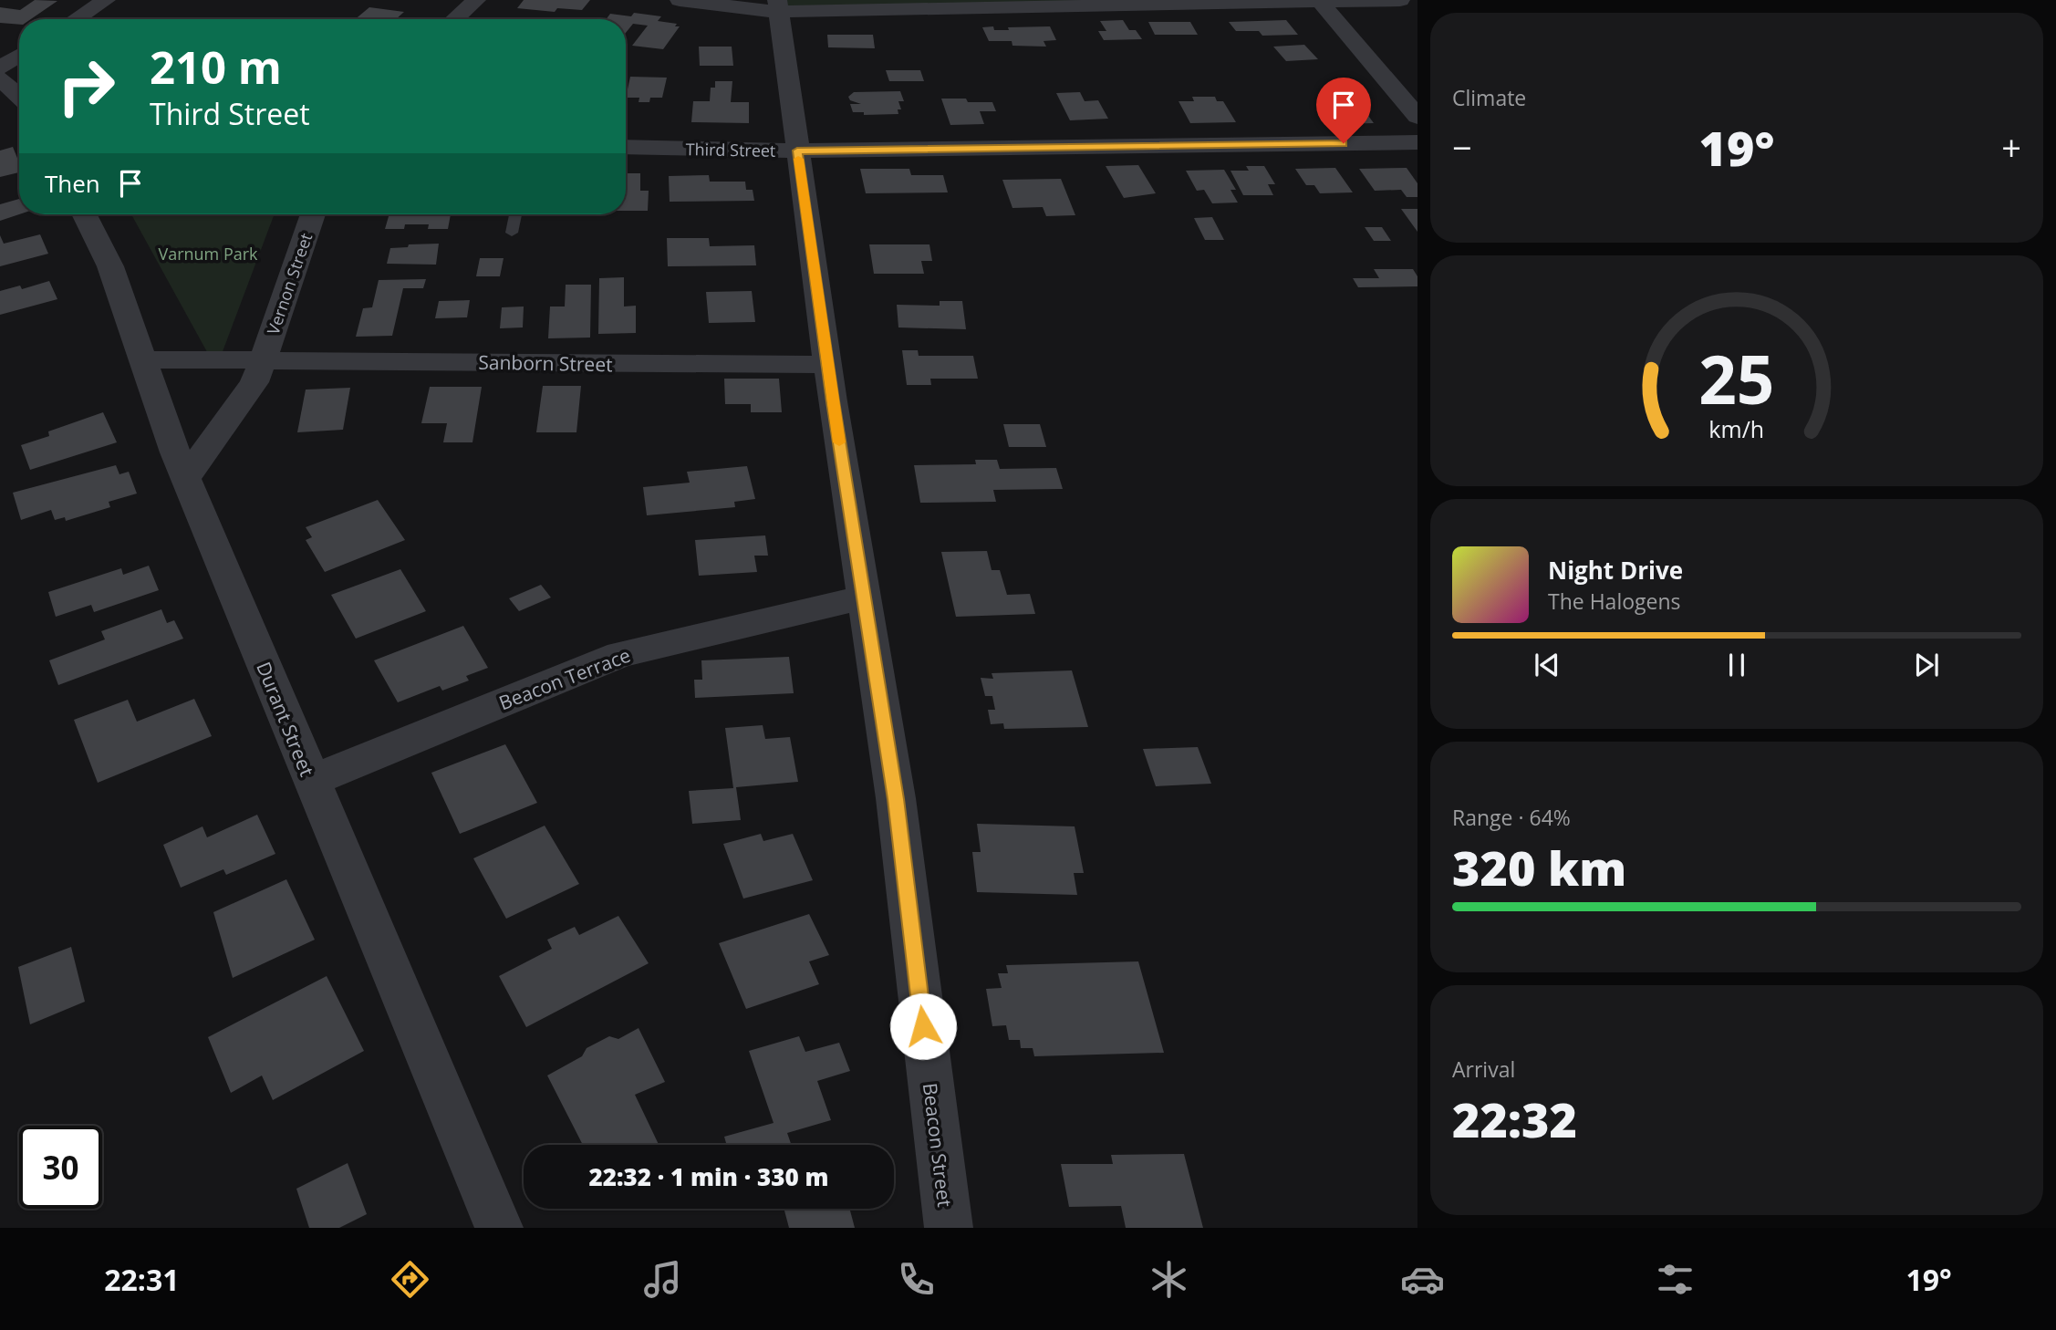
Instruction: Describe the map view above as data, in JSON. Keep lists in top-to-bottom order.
{
  "streets": {
    "street": [
      "Third Street",
      "Vernon Street",
      "Sanborn Street",
      "Beacon Terrace",
      "Durant Street",
      "Beacon Street"
    ]
  },
  "crossings": [
    ["Third Street", "Beacon Street"],
    ["Vernon Street", "Sanborn Street"],
    ["Vernon Street", "Durant Street"],
    ["Sanborn Street", "Beacon Street"],
    ["Beacon Terrace", "Durant Street"],
    ["Beacon Terrace", "Beacon Street"]
  ],
  "parks": ["Varnum Park"],
  "page": {
    "tile": [
      "Climate",
      ["Range · 64%", "320 km"],
      ["Arrival", "22:32"]
    ],
    "turn": ["210 m", "Third Street"],
    "heat": ["−", "19°", "+"],
    "then": "Then",
    "song": ["Night Drive", "The Halogens"],
    "limit": "30",
    "trip": "22:32 · 1 min · 330 m",
    "tabs": ["22:31", "19°"],
    "gauge": ["25", "km/h"]
  }
}
